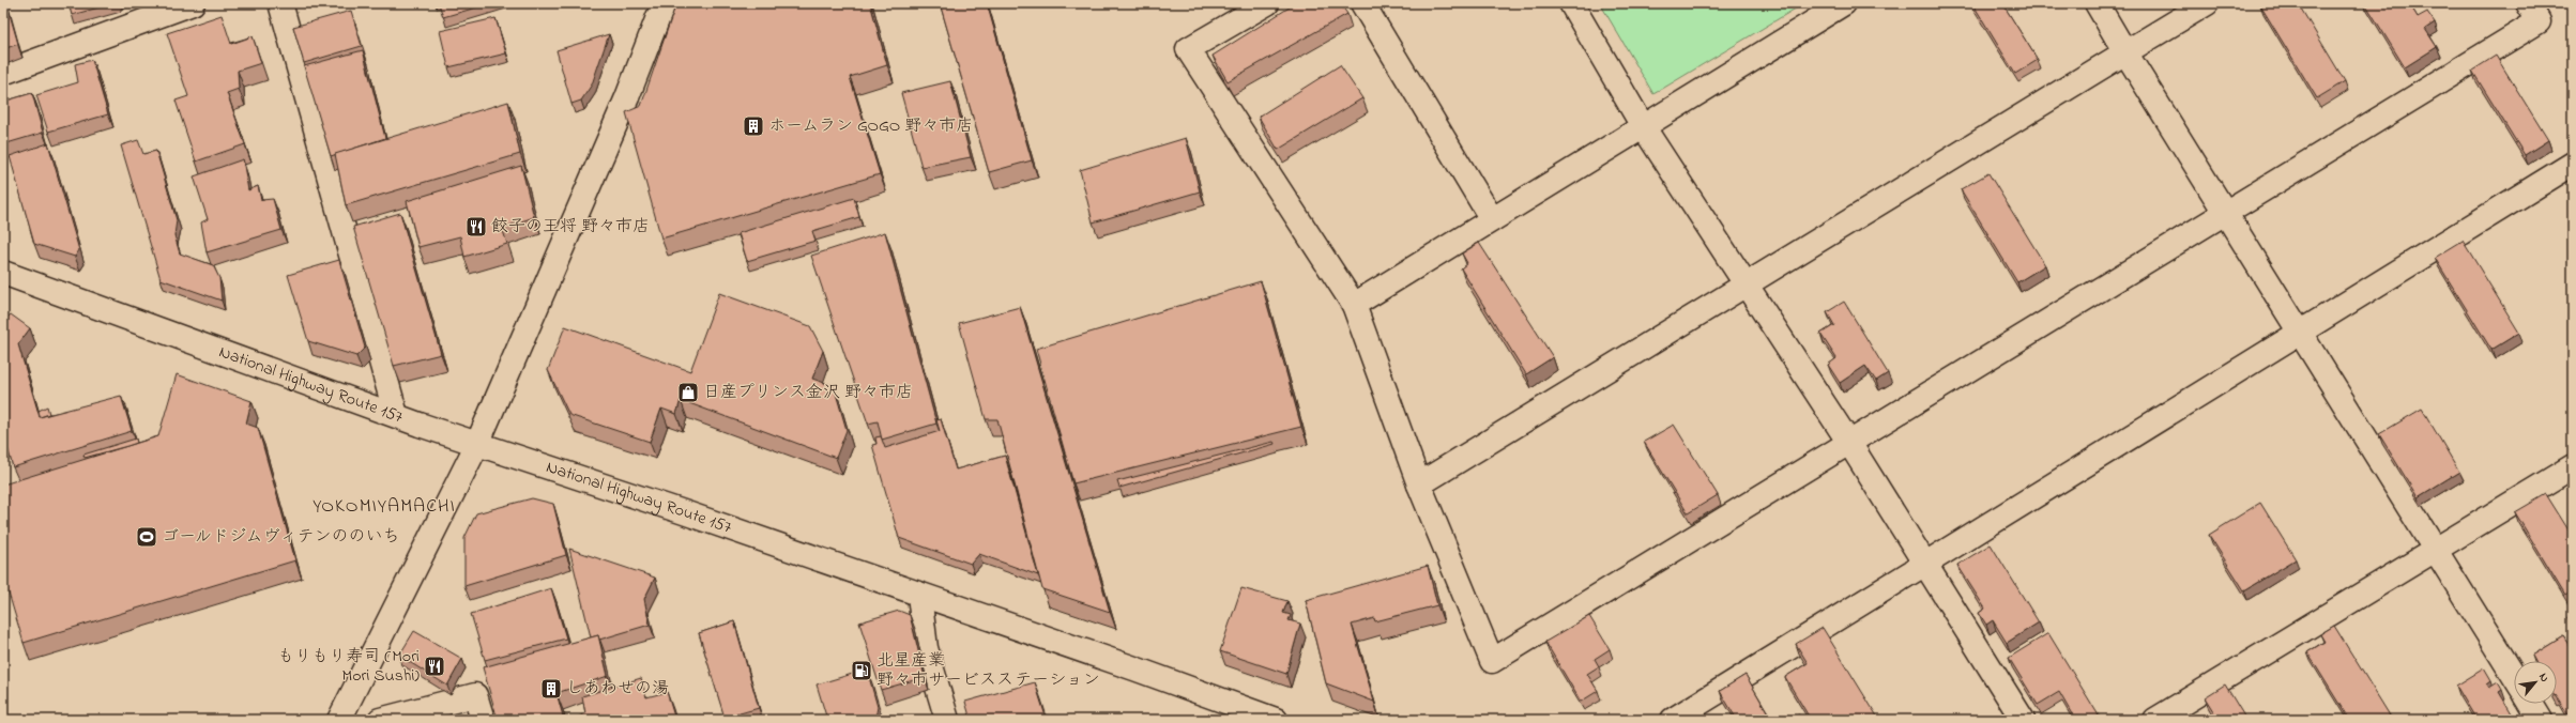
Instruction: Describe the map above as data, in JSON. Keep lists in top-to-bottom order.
{
  "streets": {
    "main road": ["National Highway Route 157"]
  },
  "districts": ["YOKOMIYAMACHI"],
  "places": {
    "building": ["ホームラン GOGO 野々市店", "しあわせの湯"],
    "restaurant": ["餃子の王将 野々市店", "もりもり寿司 (Mori Mori Sushi)"],
    "shop": ["日産プリンス金沢 野々市店"],
    "sports": ["ゴールドジムヴィテンののいち"],
    "fuel station": ["北星産業 野々市サービスステーション"]
  },
  "north": "top right"
}
